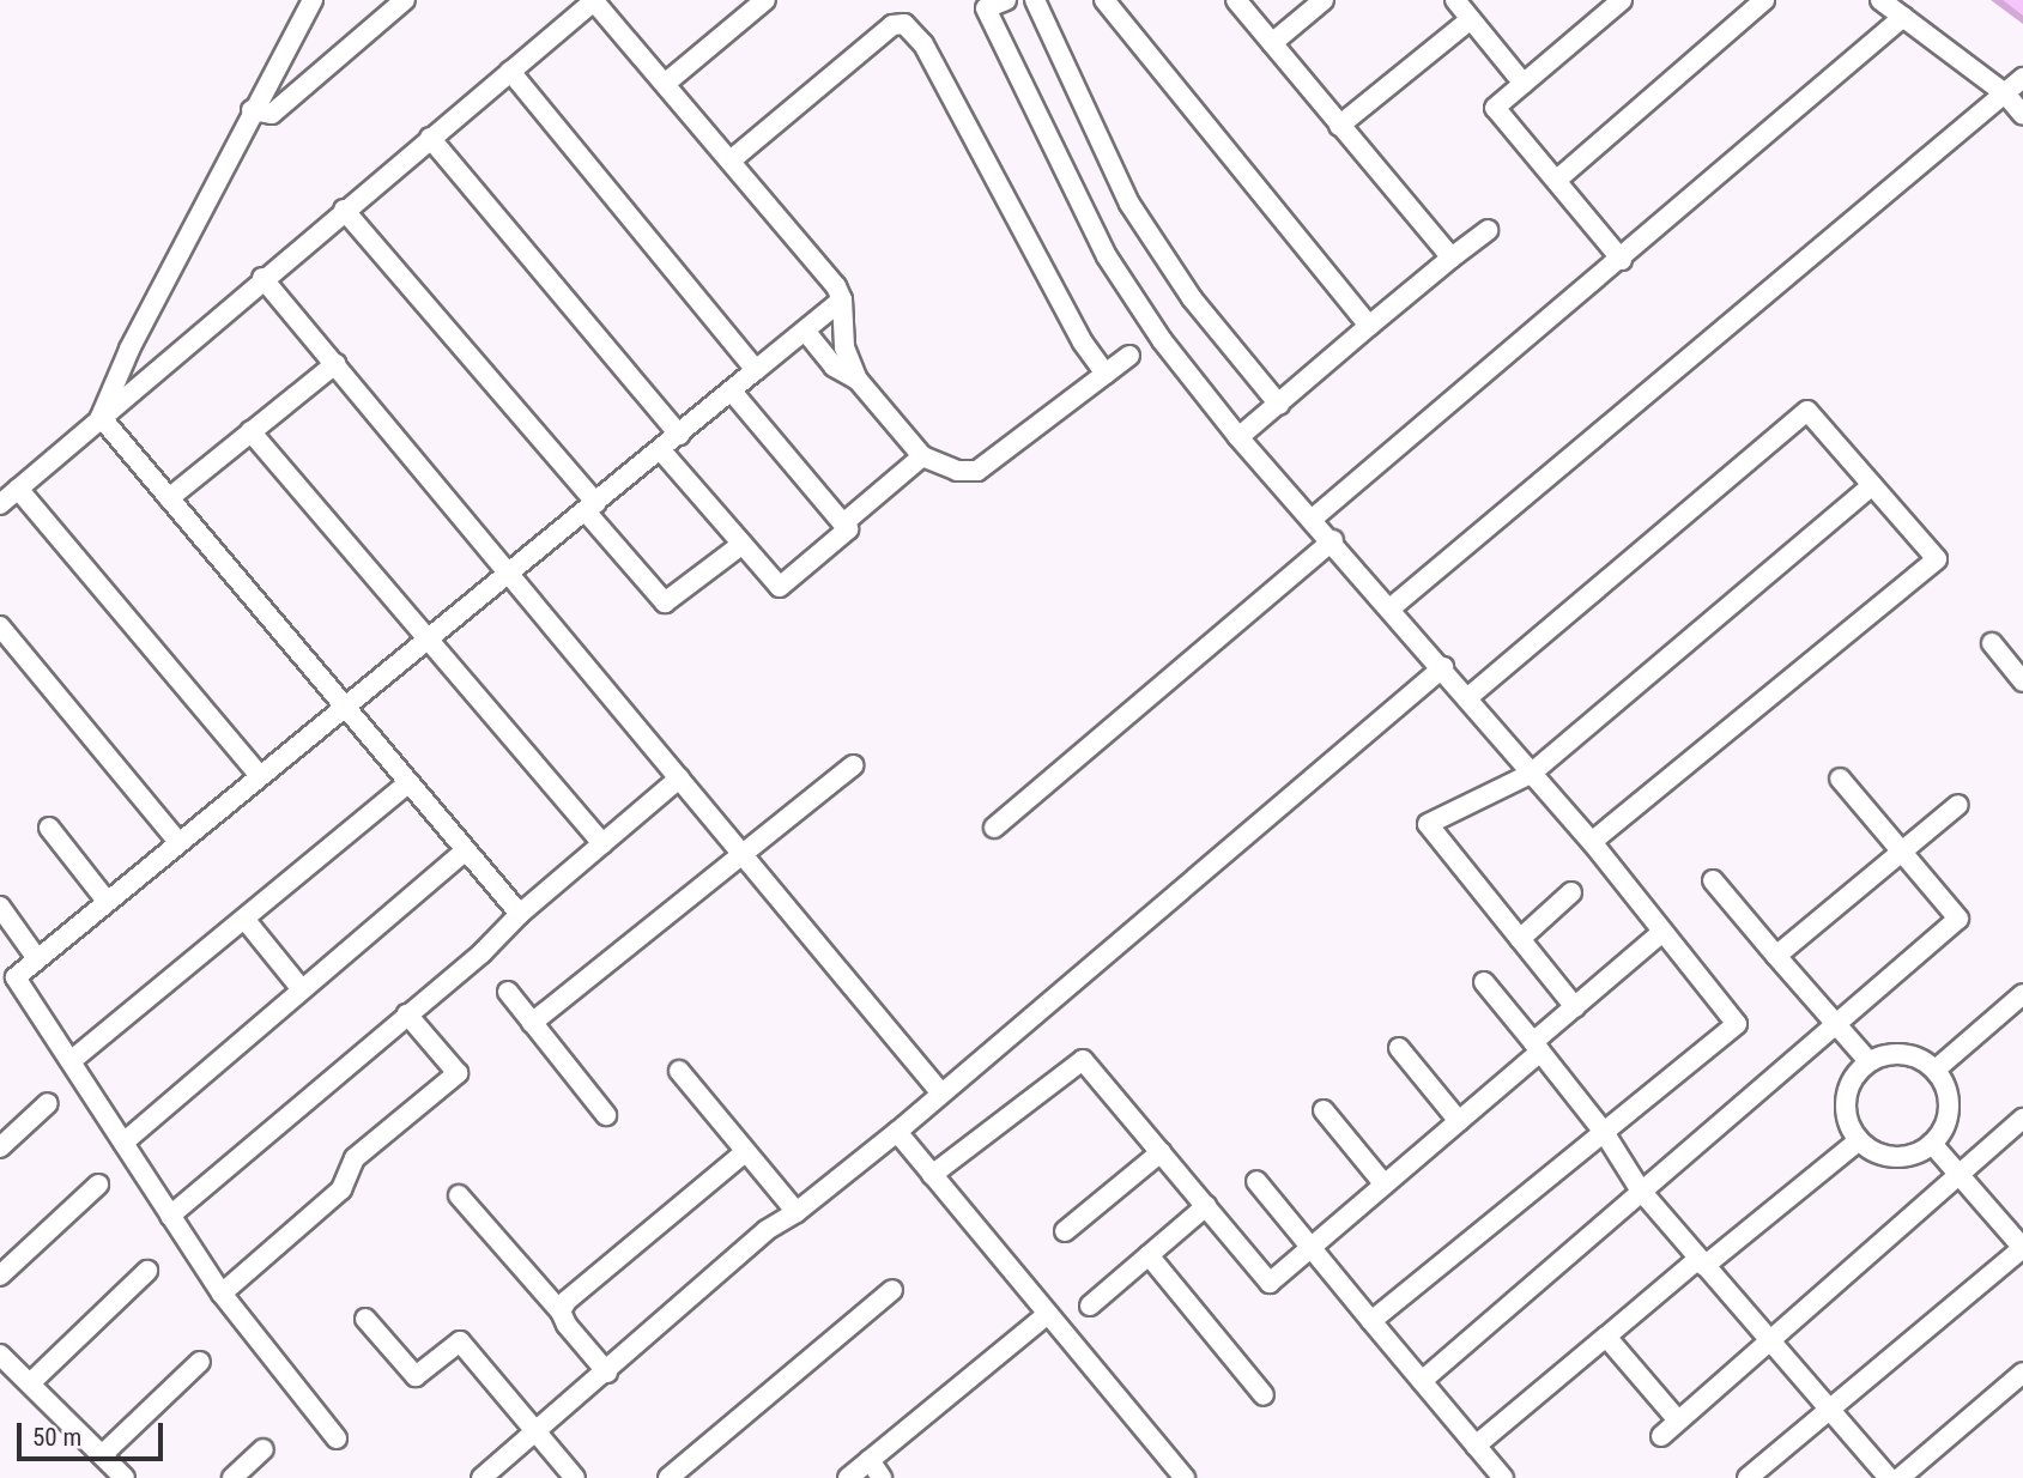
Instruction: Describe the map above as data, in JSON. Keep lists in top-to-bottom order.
{
  "scale_bar": "50 m"
}
